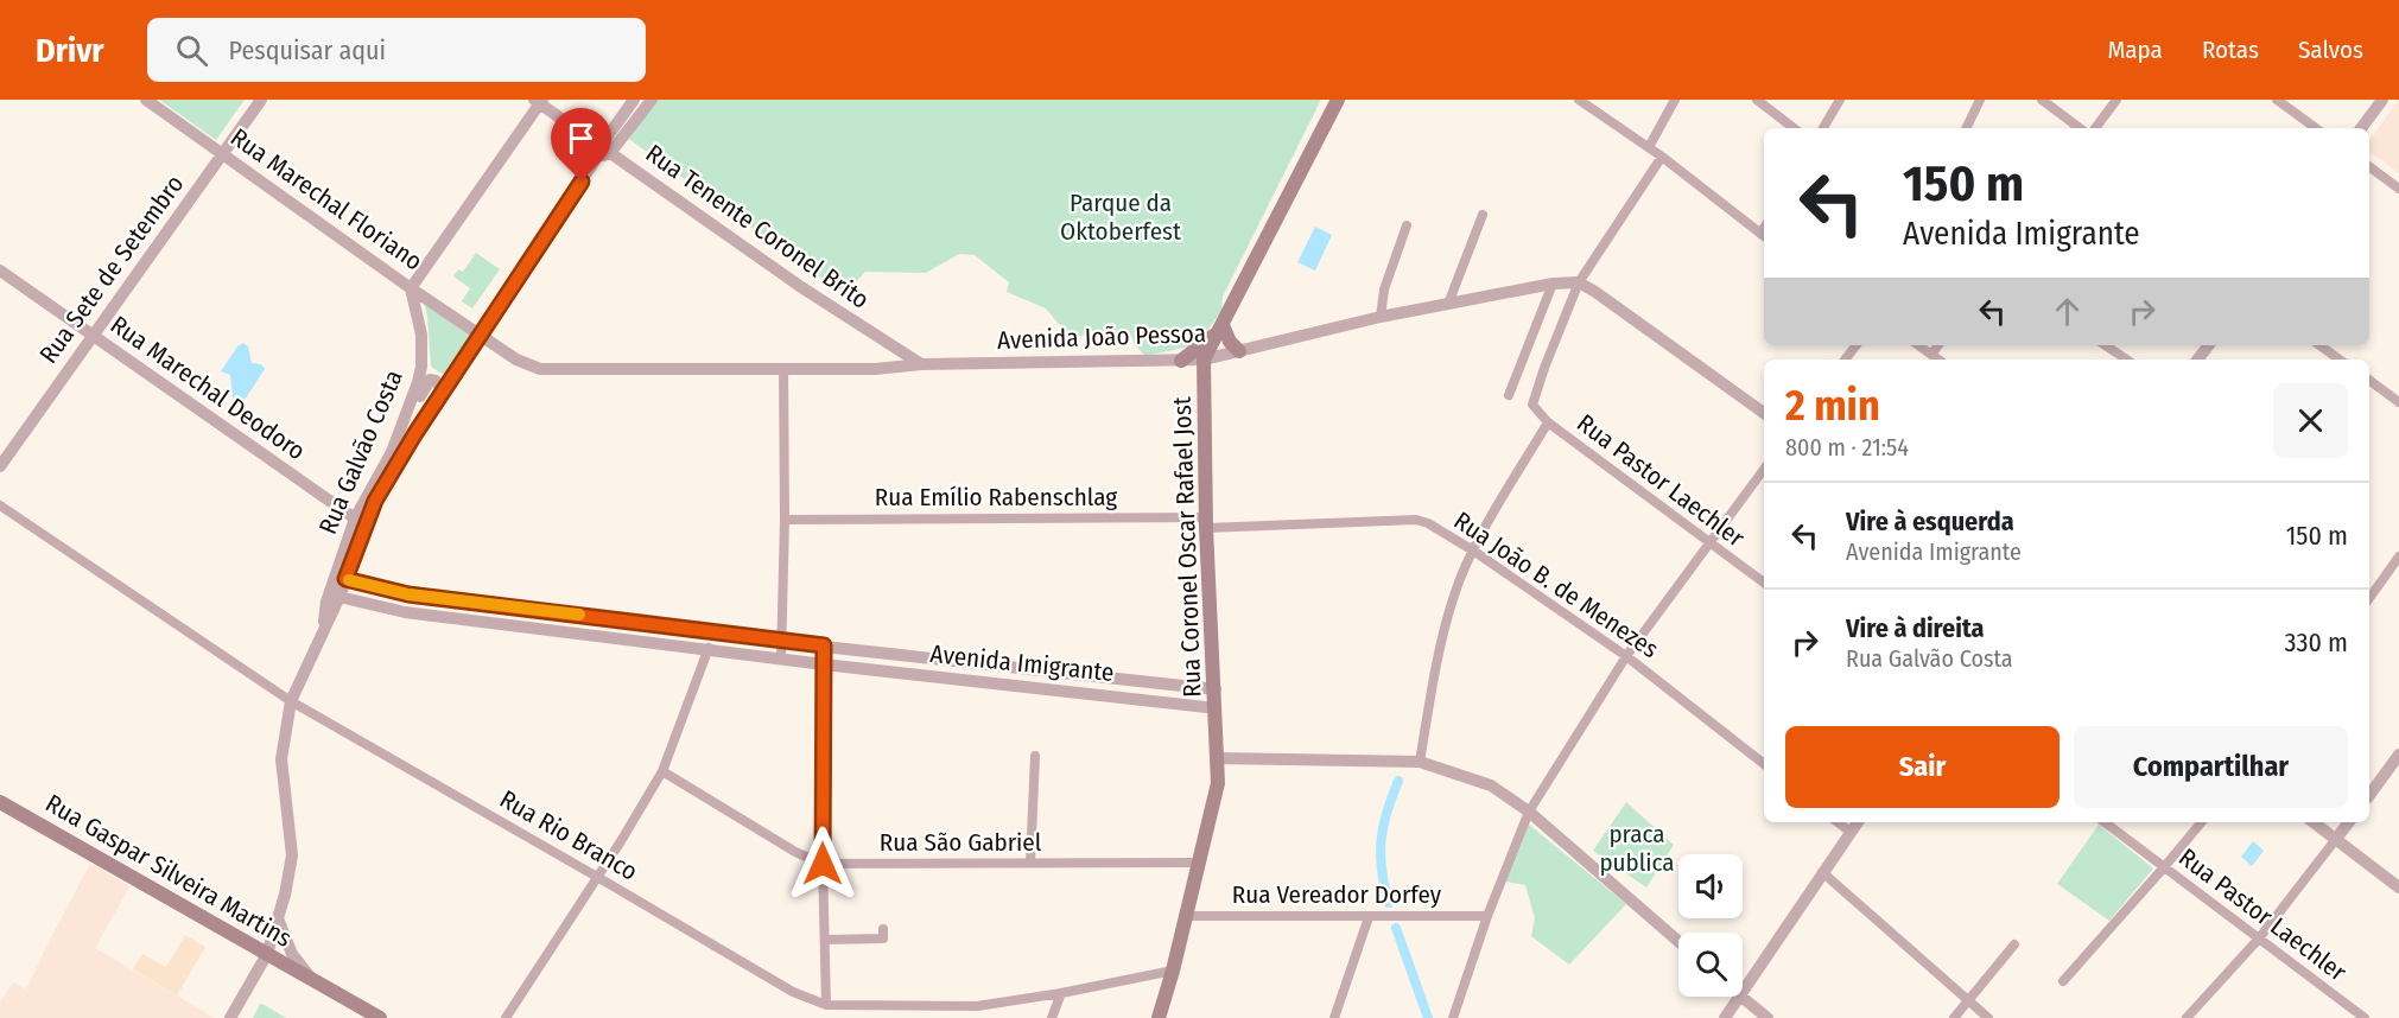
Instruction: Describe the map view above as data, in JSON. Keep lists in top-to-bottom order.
{
  "streets": {
    "main road": ["Rua Coronel Oscar Rafael Jost", "Rua Gaspar Silveira Martins"],
    "street": [
      "Rua Marechal Floriano",
      "Rua Tenente Coronel Brito",
      "Rua Sete de Setembro",
      "Avenida João Pessoa",
      "Rua Marechal Deodoro",
      "Rua Galvão Costa",
      "Rua Pastor Laechler",
      "Rua Emílio Rabenschlag",
      "Rua João B. de Menezes",
      "Avenida Imigrante",
      "Rua Rio Branco",
      "Rua São Gabriel",
      "Rua Vereador Dorfey"
    ]
  },
  "crossings": [
    ["Rua Marechal Floriano", "Rua Sete de Setembro"],
    ["Rua Marechal Floriano", "Avenida João Pessoa"],
    ["Rua Marechal Floriano", "Rua Galvão Costa"],
    ["Rua Tenente Coronel Brito", "Avenida João Pessoa"],
    ["Rua Tenente Coronel Brito", "Rua Galvão Costa"],
    ["Rua Sete de Setembro", "Rua Marechal Deodoro"],
    ["Avenida João Pessoa", "Rua Galvão Costa"],
    ["Avenida João Pessoa", "Rua Pastor Laechler"],
    ["Avenida João Pessoa", "Rua Coronel Oscar Rafael Jost"],
    ["Rua Marechal Deodoro", "Rua Galvão Costa"],
    ["Rua Galvão Costa", "Avenida Imigrante"],
    ["Rua Galvão Costa", "Rua Rio Branco"],
    ["Rua Galvão Costa", "Rua Gaspar Silveira Martins"],
    ["Rua Emílio Rabenschlag", "Rua Coronel Oscar Rafael Jost"],
    ["Rua Emílio Rabenschlag", "Rua João B. de Menezes"],
    ["Rua Coronel Oscar Rafael Jost", "Rua João B. de Menezes"],
    ["Rua Coronel Oscar Rafael Jost", "Avenida Imigrante"],
    ["Rua Coronel Oscar Rafael Jost", "Rua Rio Branco"],
    ["Rua Coronel Oscar Rafael Jost", "Rua São Gabriel"],
    ["Rua Coronel Oscar Rafael Jost", "Rua Vereador Dorfey"]
  ],
  "parks": ["Parque da Oktoberfest", "praca publica"],
  "page": {
    "header": "Drivr",
    "search": "Pesquisar aqui",
    "nav": ["Mapa", "Rotas", "Salvos"],
    "turn": ["150 m", "Avenida Imigrante"],
    "heading": ["2 min", "800 m · 21:54"],
    "list": [
      {
        "name": "Vire à esquerda",
        "note": "Avenida Imigrante",
        "value": "150 m"
      },
      {
        "name": "Vire à direita",
        "note": "Rua Galvão Costa",
        "value": "330 m"
      }
    ],
    "buttons": ["Sair", "Compartilhar"]
  }
}
